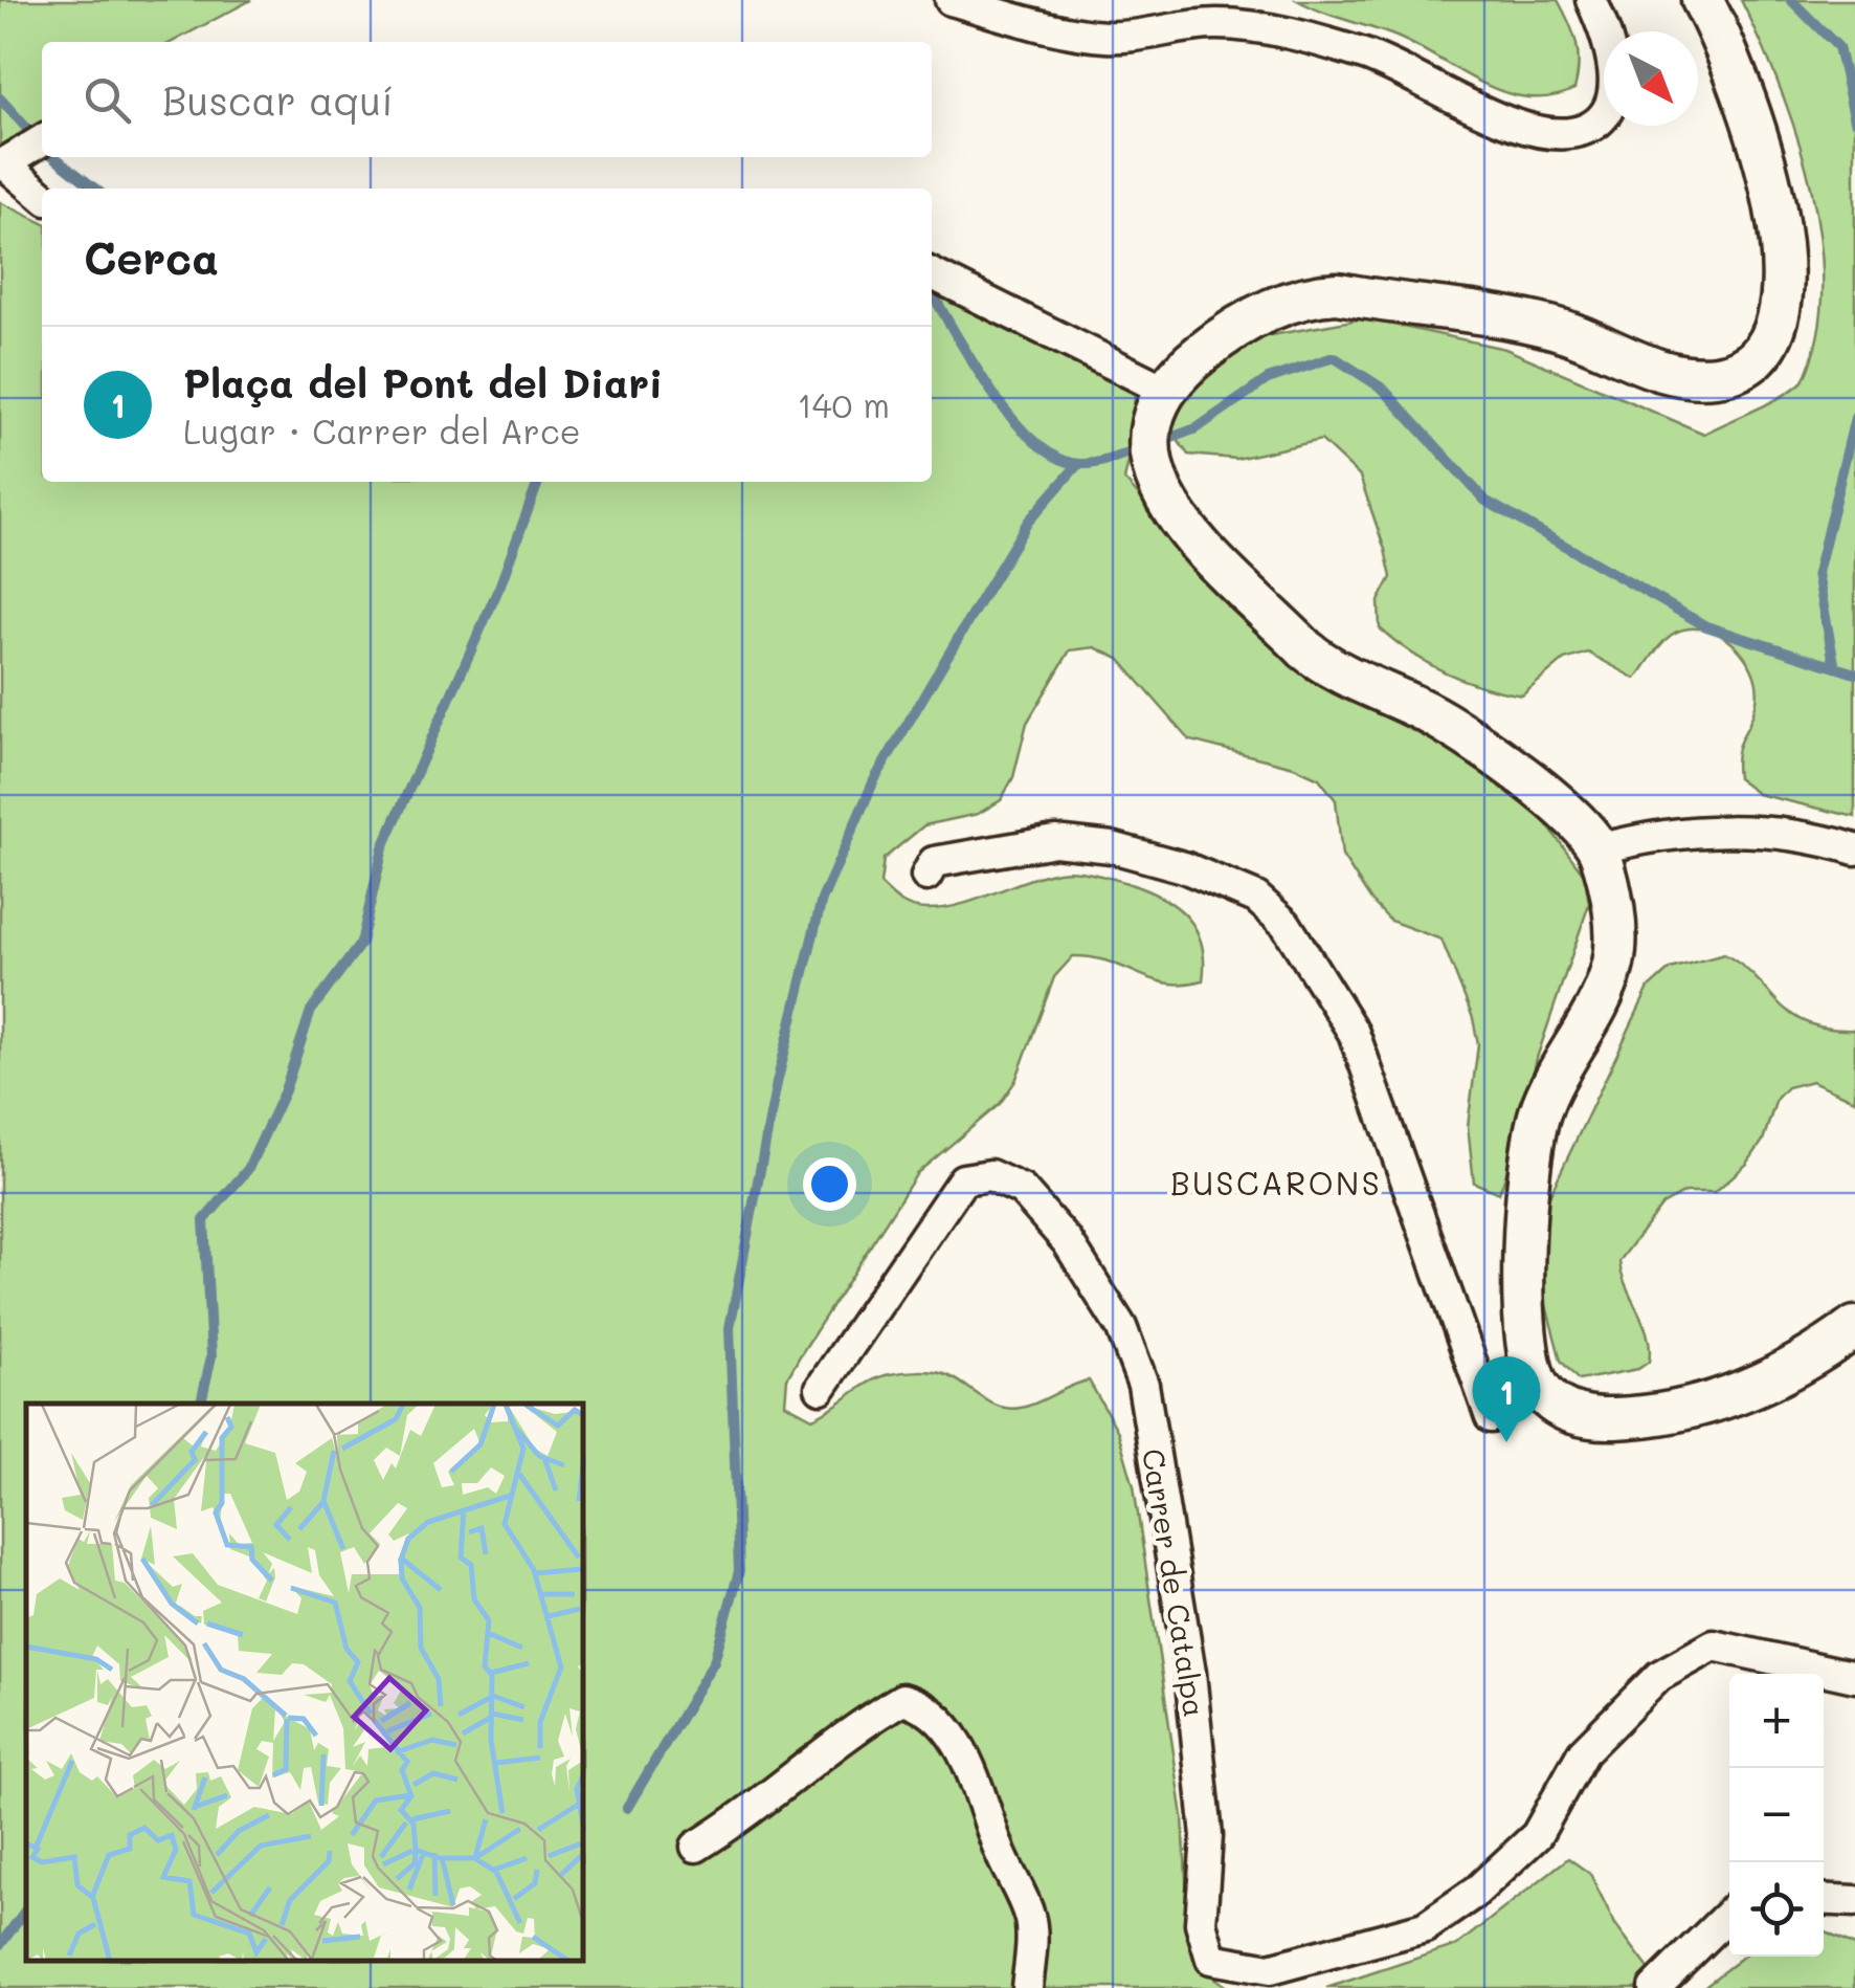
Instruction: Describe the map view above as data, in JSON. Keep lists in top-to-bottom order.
{
  "streets": {
    "street": ["Carrer de Catalpa"]
  },
  "districts": ["BUSCARONS"],
  "north": "bottom right",
  "page": {
    "search": "Buscar aquí",
    "heading": "Cerca",
    "list": [
      {
        "mark": "1",
        "name": "Plaça del Pont del Diari",
        "note": "Lugar · Carrer del Arce",
        "value": "140 m"
      }
    ],
    "pins": "1",
    "map_buttons": ["+", "−"]
  }
}
